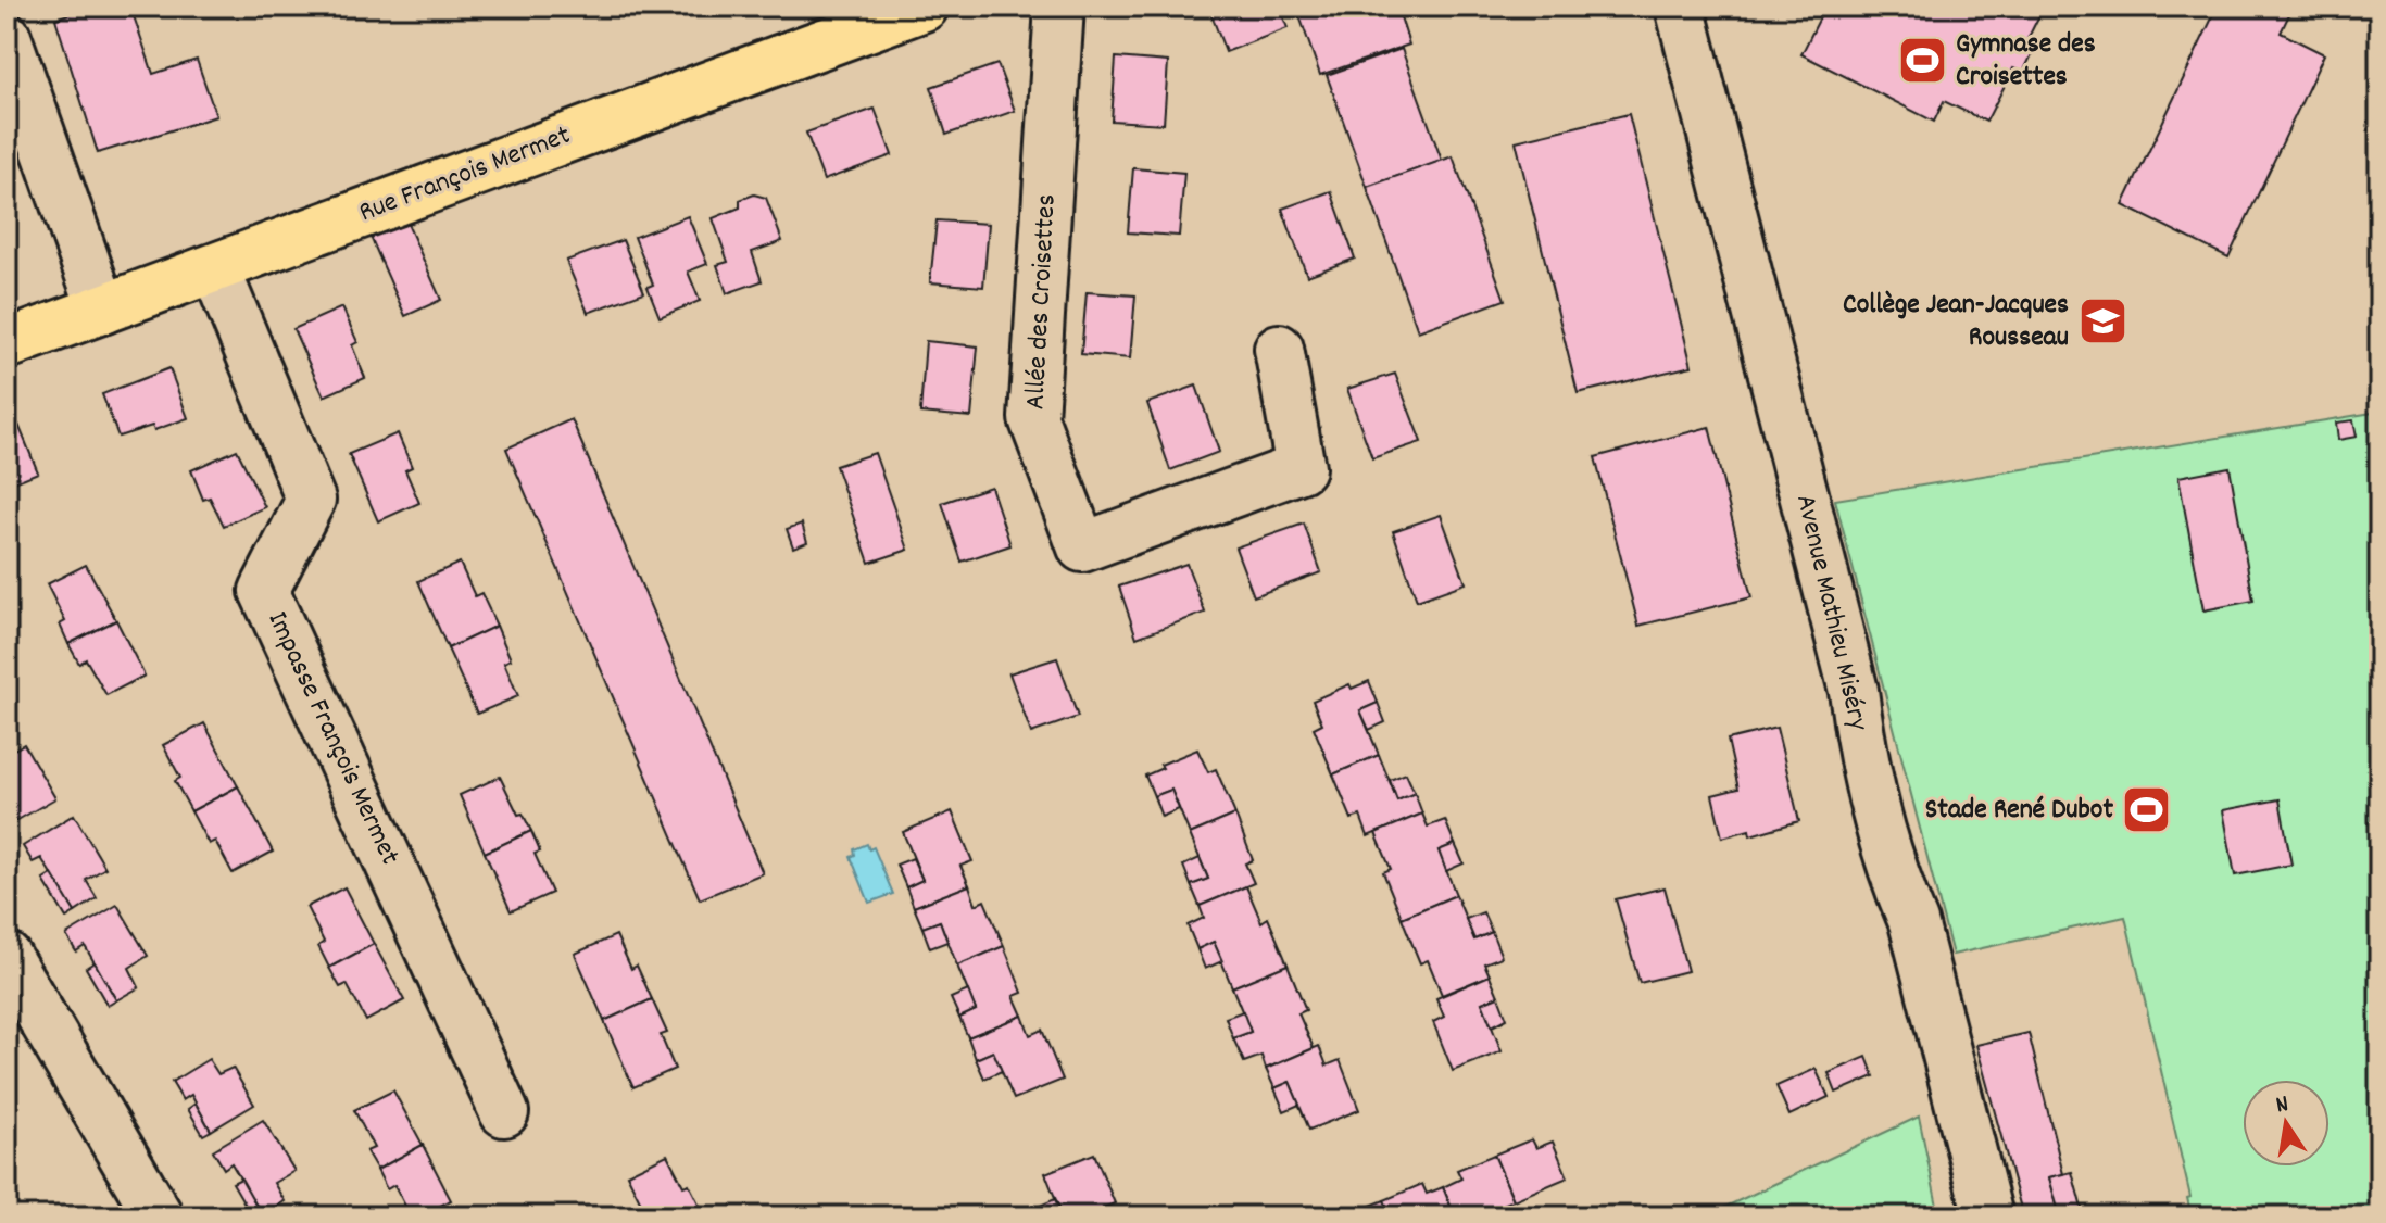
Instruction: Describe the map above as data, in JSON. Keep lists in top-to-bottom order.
{
  "streets": {
    "main road": ["Rue François Mermet"],
    "street": ["Allée des Croisettes", "Avenue Mathieu Miséry", "Impasse François Mermet"]
  },
  "crossings": [
    ["Rue François Mermet", "Impasse François Mermet"]
  ],
  "places": {
    "sports": ["Gymnase des Croisettes", "Stade René Dubot"],
    "school or university": ["Collège Jean-Jacques Rousseau"]
  },
  "north": "top"
}
